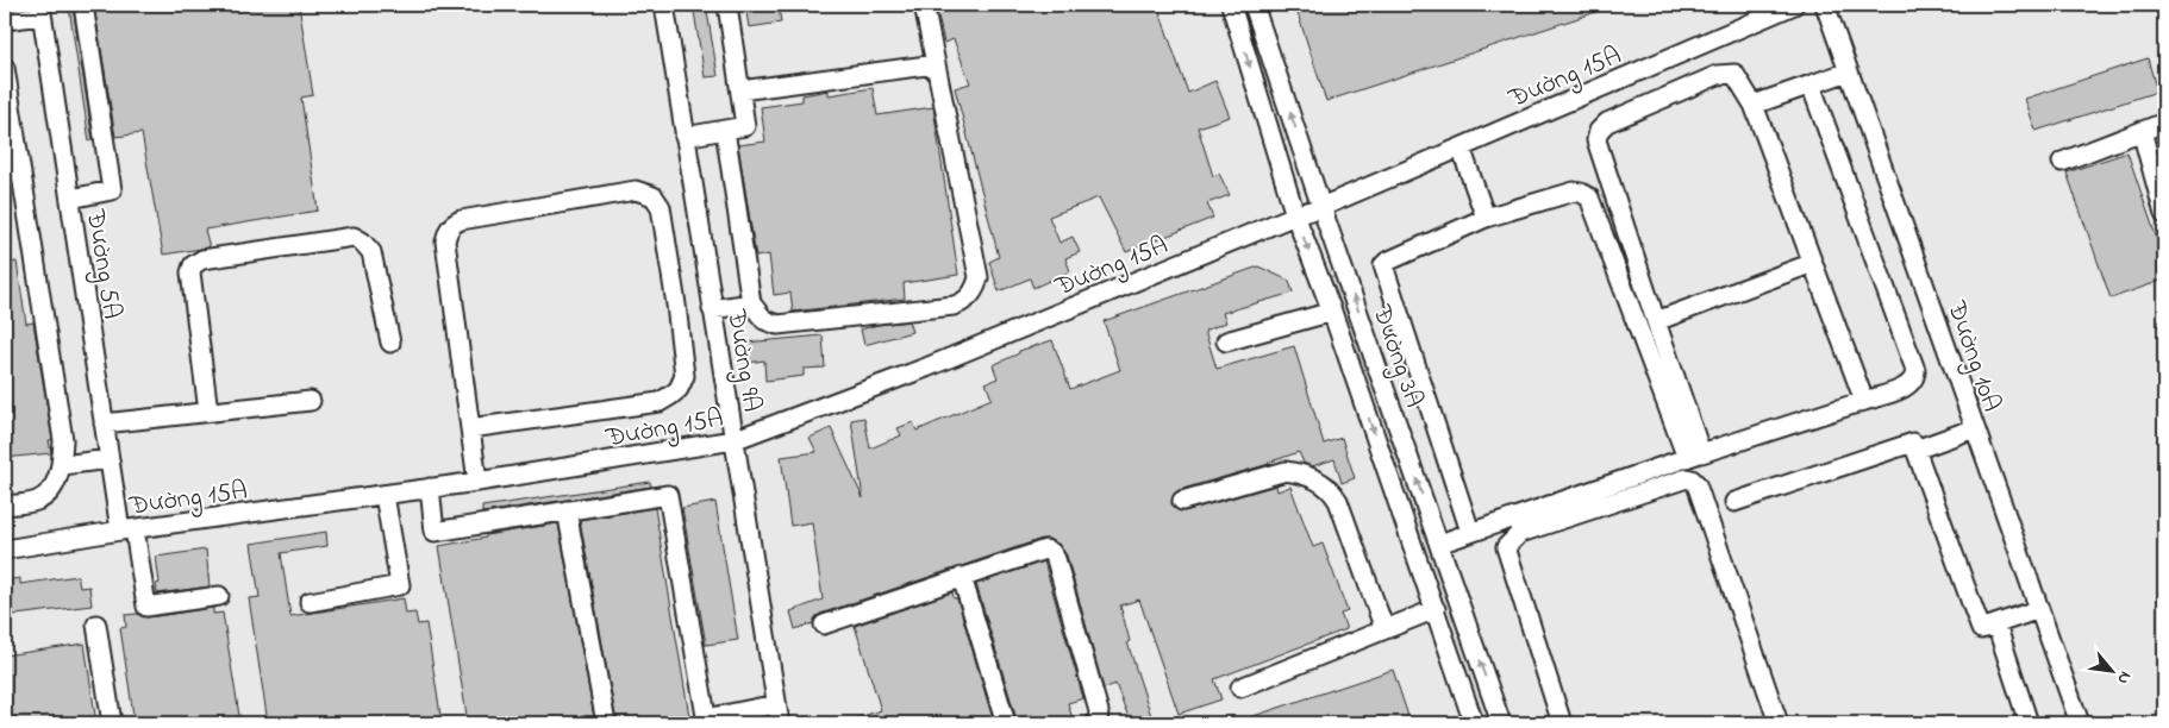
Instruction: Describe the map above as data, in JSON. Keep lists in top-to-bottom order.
{
  "streets": {
    "street": [
      "Đường 15A",
      "Đường 5A",
      "Đường 3A",
      "Đường 10A",
      "Đường 9A"
    ]
  },
  "crossings": [
    ["Đường 15A", "Đường 5A"],
    ["Đường 15A", "Đường 3A"],
    ["Đường 15A", "Đường 9A"]
  ],
  "north": "bottom right"
}
